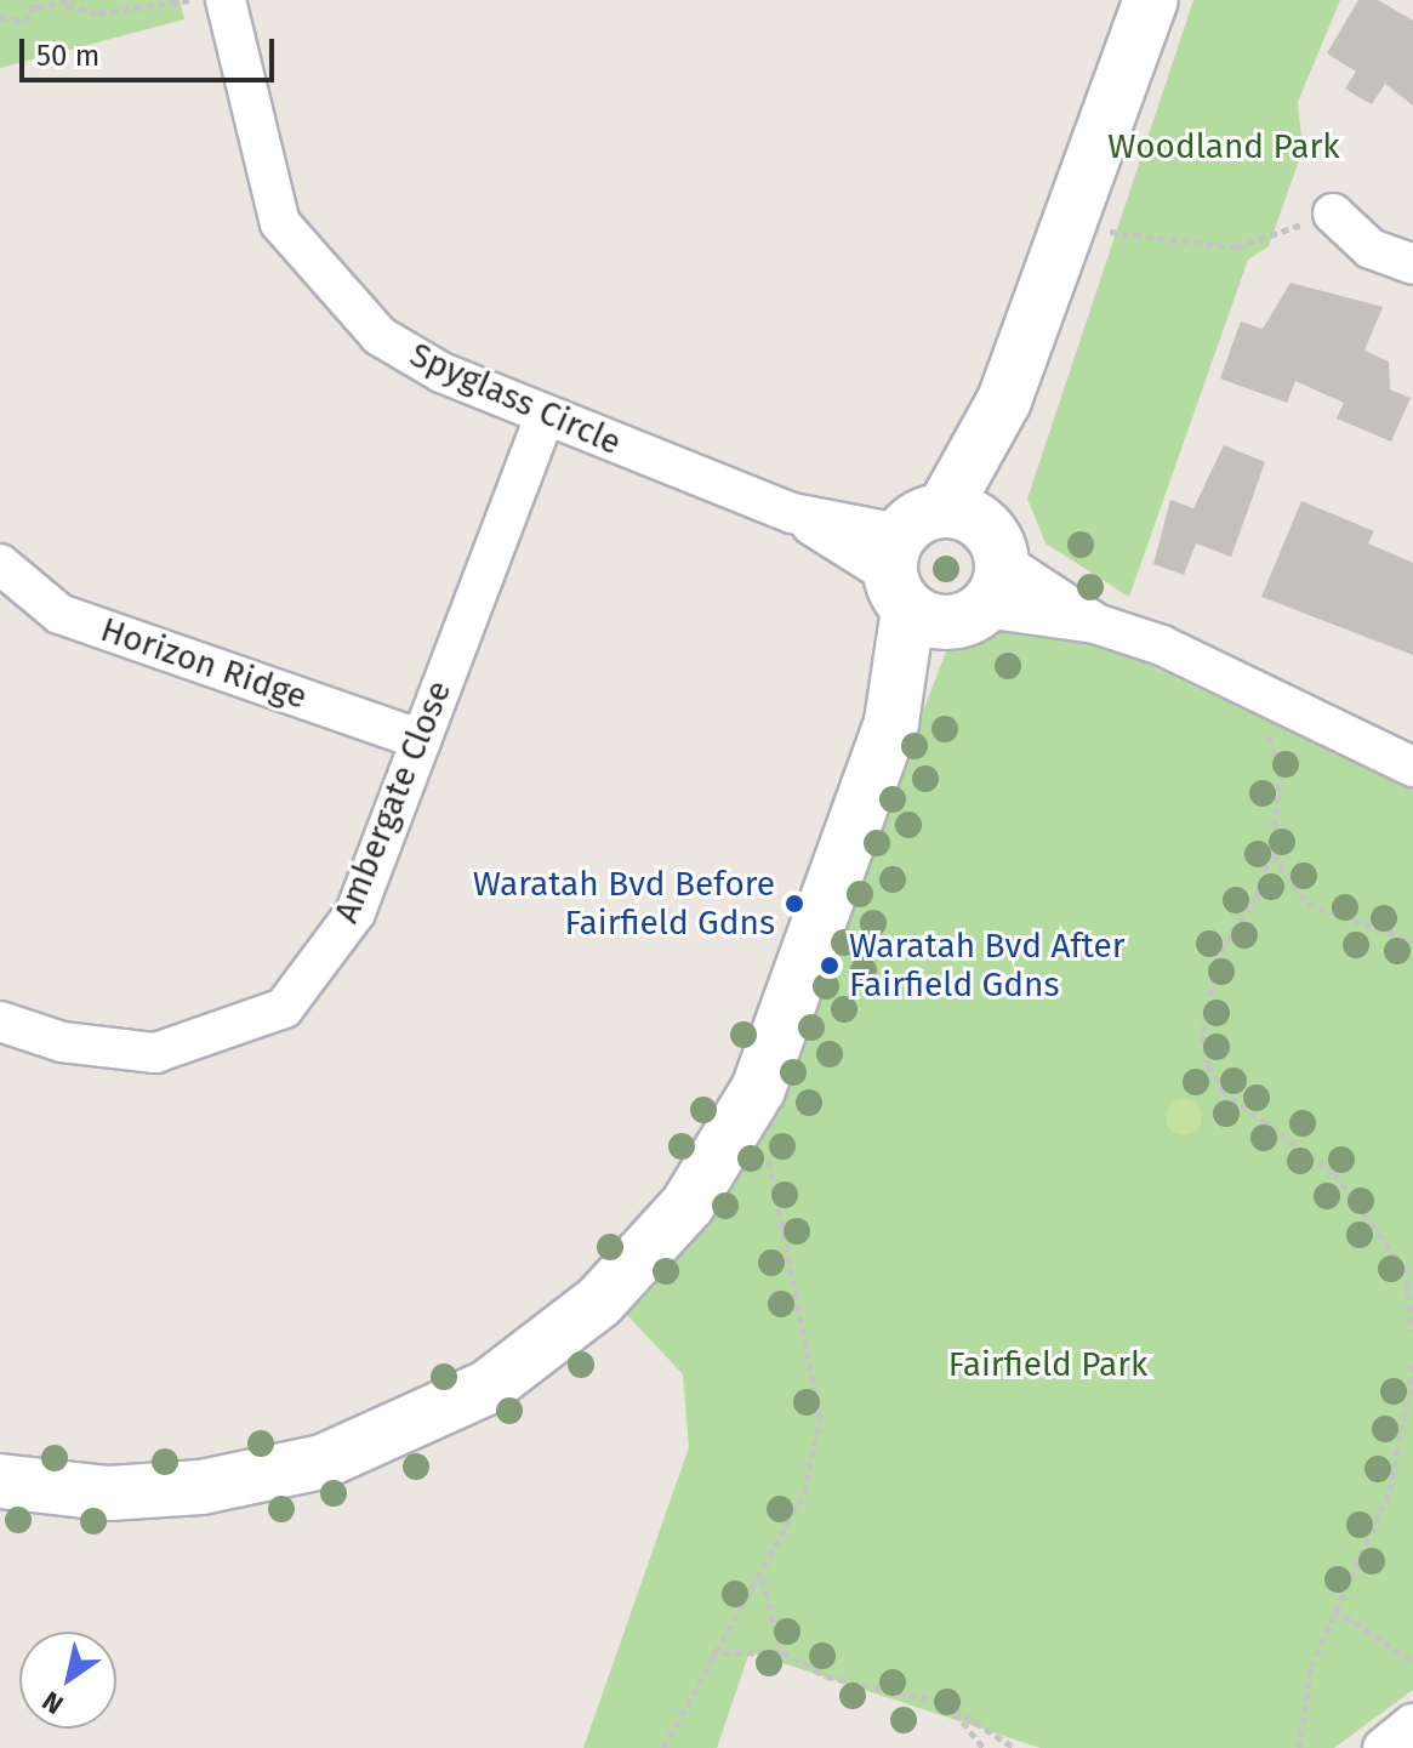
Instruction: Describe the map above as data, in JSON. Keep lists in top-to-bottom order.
{
  "streets": {
    "street": ["Spyglass Circle", "Horizon Ridge", "Ambergate Close"]
  },
  "crossings": [
    ["Spyglass Circle", "Ambergate Close"],
    ["Horizon Ridge", "Ambergate Close"]
  ],
  "parks": ["Woodland Park", "Fairfield Park"],
  "places": ["Waratah Bvd Before Fairfield Gdns", "Waratah Bvd After Fairfield Gdns"],
  "scale_bar": "50 m",
  "north": "bottom left"
}
